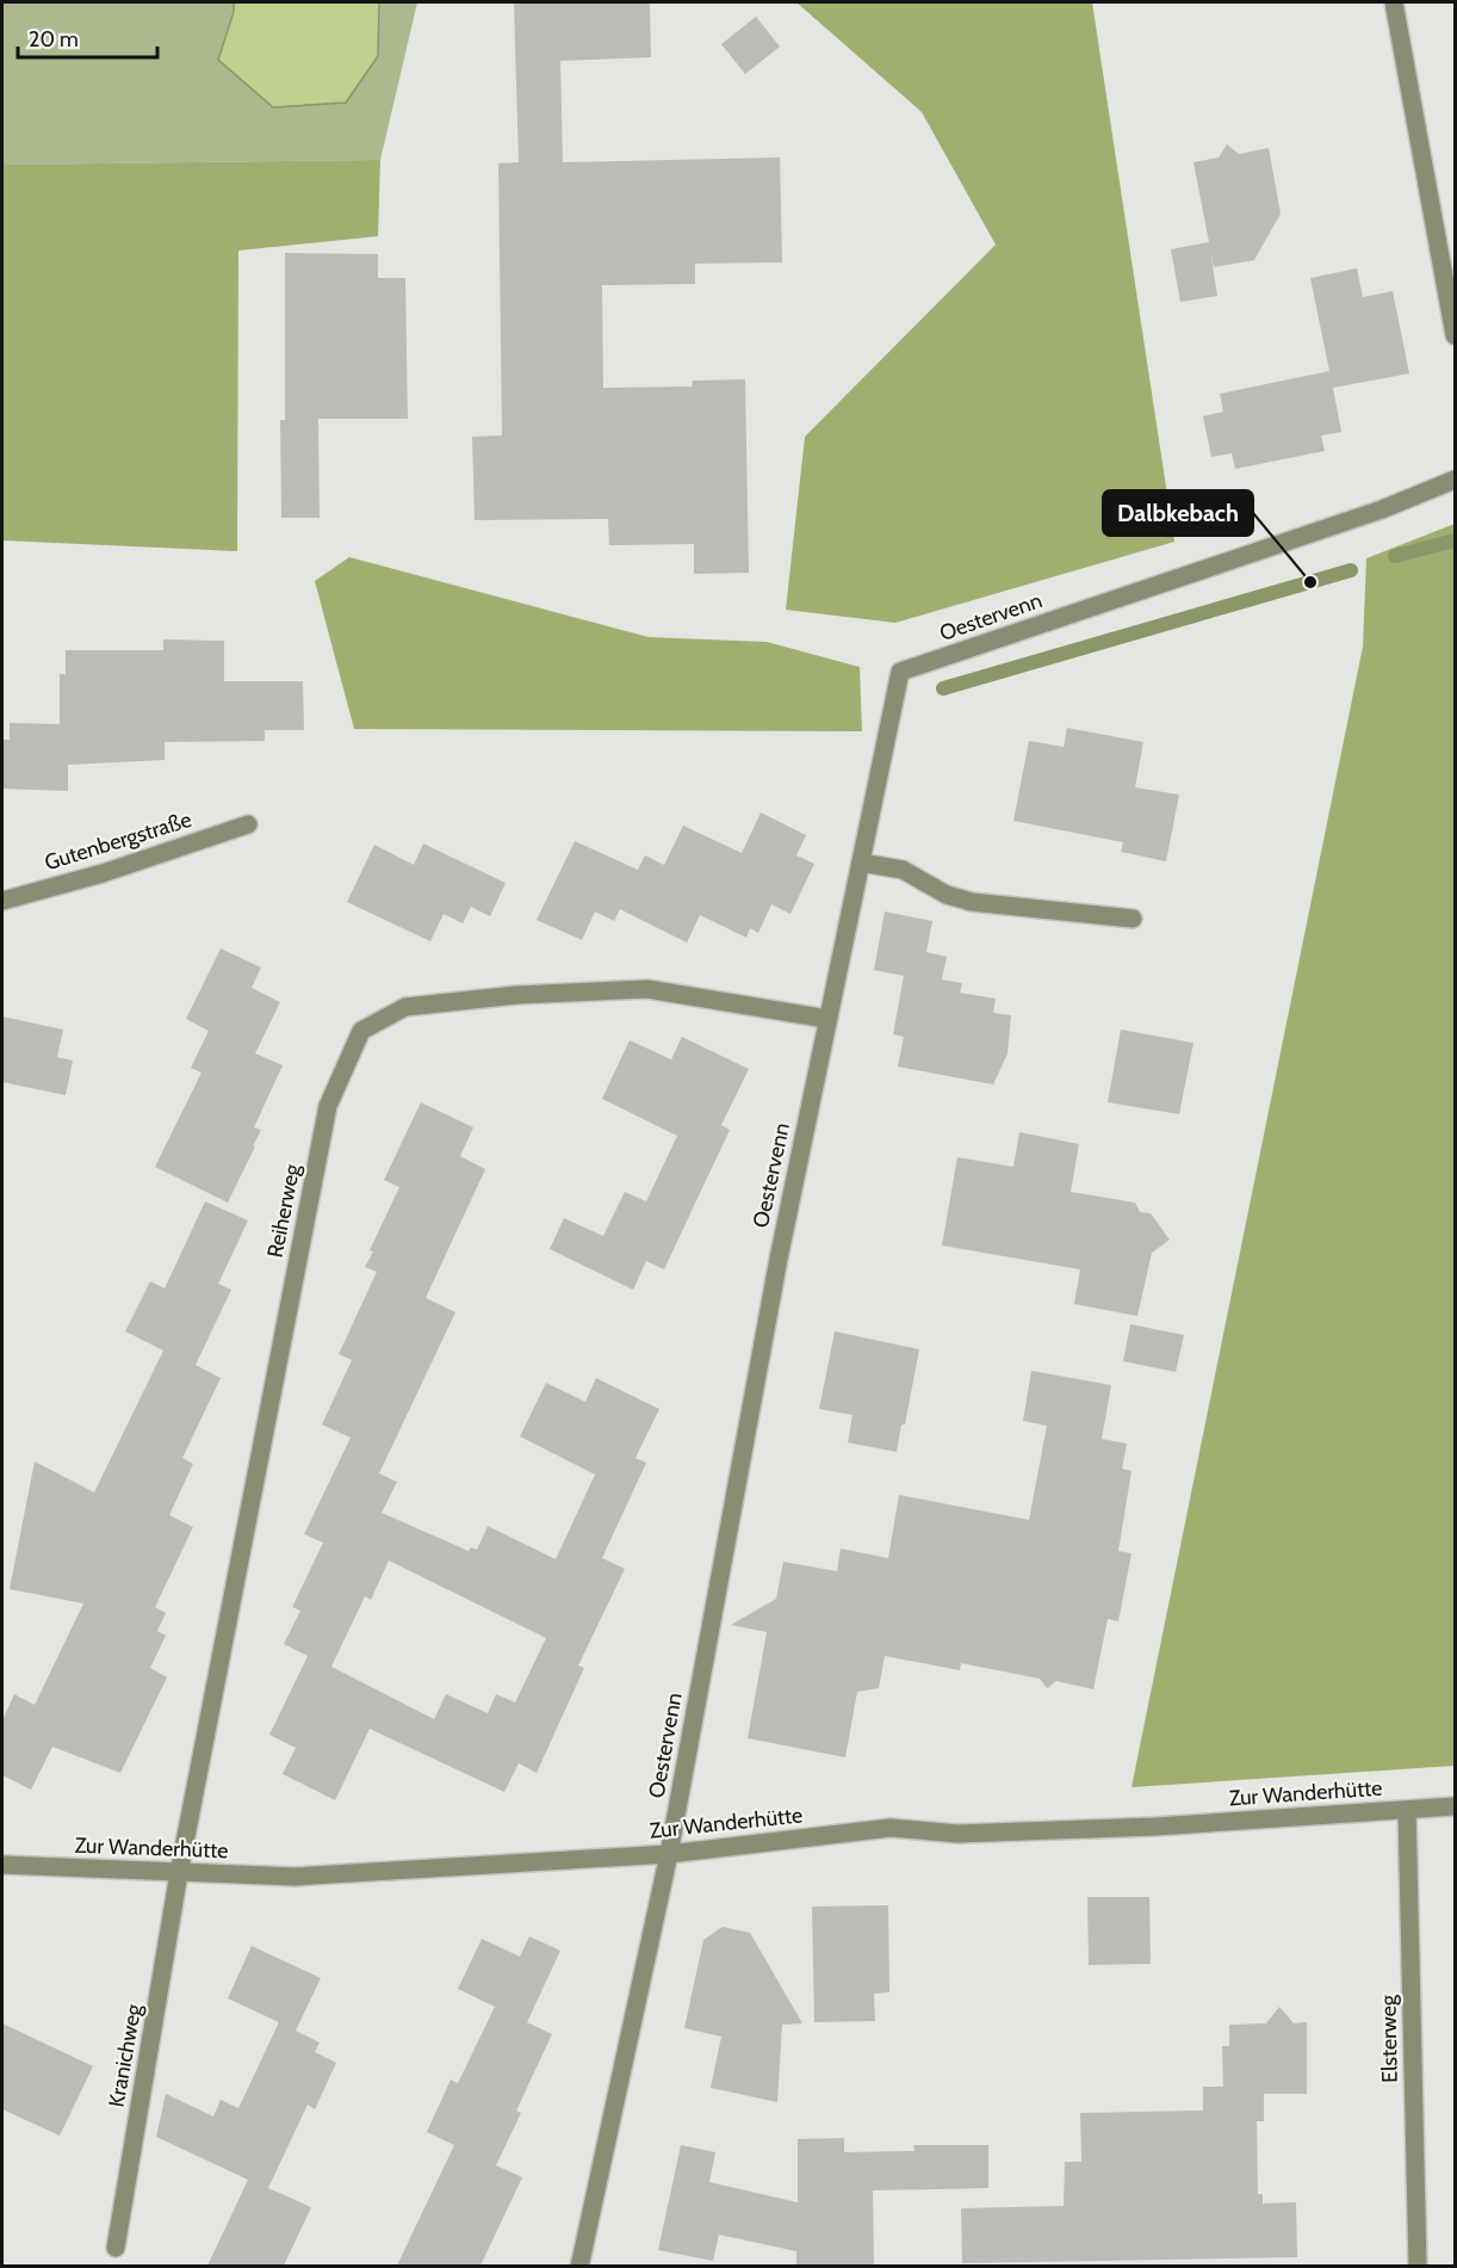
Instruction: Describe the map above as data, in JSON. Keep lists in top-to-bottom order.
{
  "streets": {
    "street": [
      "Oestervenn",
      "Gutenbergstraße",
      "Reiherweg",
      "Zur Wanderhütte",
      "Elsterweg",
      "Kranichweg"
    ]
  },
  "crossings": [
    ["Oestervenn", "Reiherweg"],
    ["Oestervenn", "Zur Wanderhütte"],
    ["Reiherweg", "Zur Wanderhütte"],
    ["Reiherweg", "Kranichweg"],
    ["Zur Wanderhütte", "Elsterweg"],
    ["Zur Wanderhütte", "Kranichweg"]
  ],
  "places": ["Dalbkebach"],
  "scale_bar": "20 m"
}
